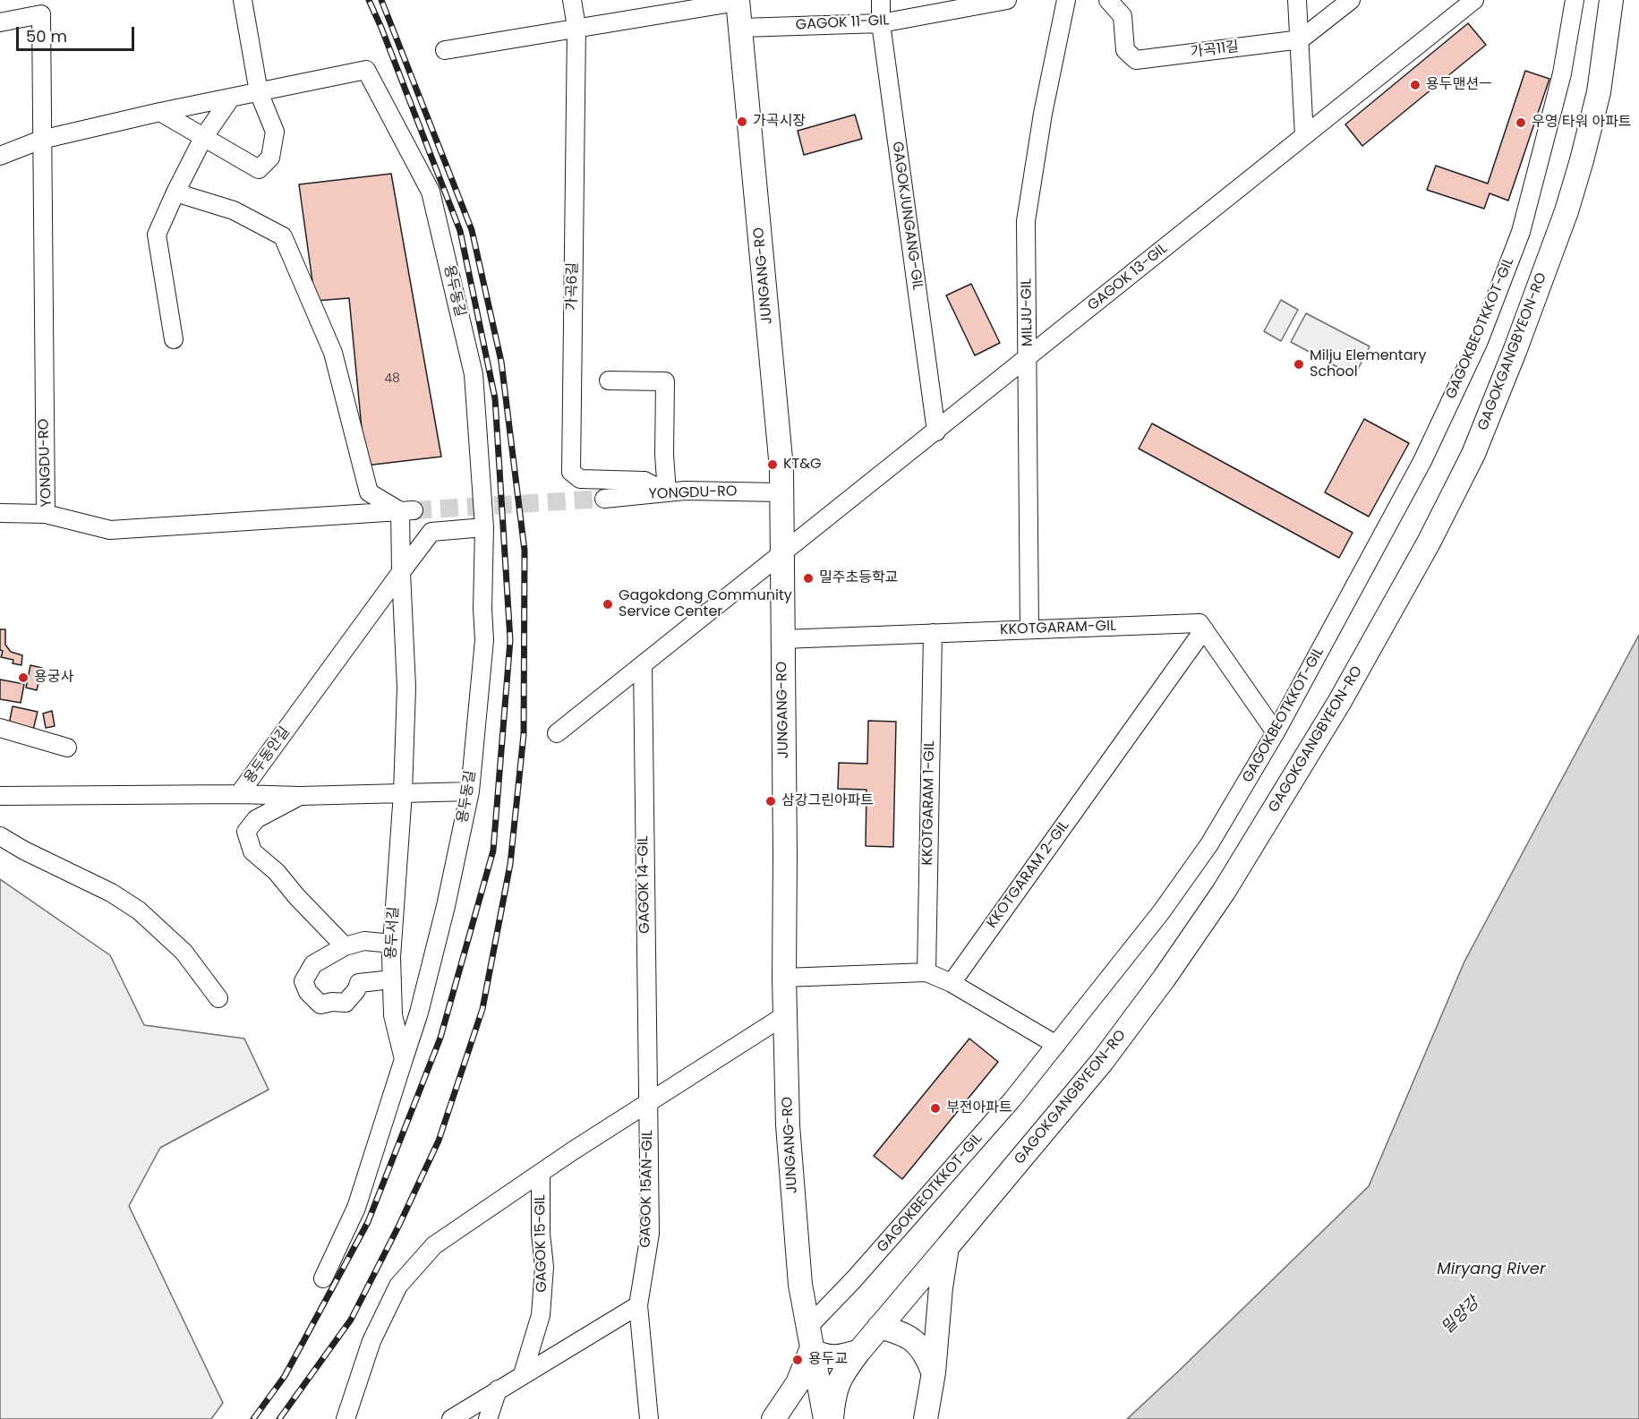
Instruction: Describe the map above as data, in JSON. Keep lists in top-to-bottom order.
{
  "streets": {
    "main road": ["JUNGANG-RO", "GAGOKGANGBYEON-RO"],
    "street": [
      "GAGOK 11-GIL",
      "가곡11길",
      "GAGOKJUNGANG-GIL",
      "GAGOK 13-GIL",
      "가곡6길",
      "용두동길",
      "MILJU-GIL",
      "GAGOKBEOTKKOT-GIL",
      "YONGDU-RO",
      "KKOTGARAM-GIL",
      "용두동안길",
      "KKOTGARAM 1-GIL",
      "KKOTGARAM 2-GIL",
      "GAGOK 14-GIL",
      "용두서길",
      "GAGOK 15AN-GIL",
      "GAGOK 15-GIL"
    ]
  },
  "crossings": [
    ["GAGOK 11-GIL", "GAGOKJUNGANG-GIL"],
    ["GAGOK 11-GIL", "JUNGANG-RO"],
    ["GAGOKJUNGANG-GIL", "GAGOK 13-GIL"],
    ["JUNGANG-RO", "GAGOK 13-GIL"],
    ["JUNGANG-RO", "GAGOKBEOTKKOT-GIL"],
    ["JUNGANG-RO", "YONGDU-RO"],
    ["JUNGANG-RO", "KKOTGARAM-GIL"],
    ["GAGOK 13-GIL", "MILJU-GIL"],
    ["가곡6길", "YONGDU-RO"],
    ["용두동길", "용두서길"],
    ["MILJU-GIL", "KKOTGARAM-GIL"],
    ["KKOTGARAM-GIL", "KKOTGARAM 1-GIL"],
    ["KKOTGARAM-GIL", "KKOTGARAM 2-GIL"],
    ["용두동안길", "용두서길"],
    ["GAGOK 14-GIL", "GAGOK 15AN-GIL"]
  ],
  "water": ["Miryang River", "밀양강"],
  "places": [
    "용두맨션ㅡ",
    "가곡시장",
    "우영 타워 아파트",
    "Milju Elementary School",
    "KT&G",
    "밀주초등학교",
    "Gagokdong Community Service Center",
    "용궁사",
    "삼강그린아파트",
    "부전아파트",
    "용두교"
  ],
  "house_numbers": ["48"],
  "scale_bar": "50 m"
}
